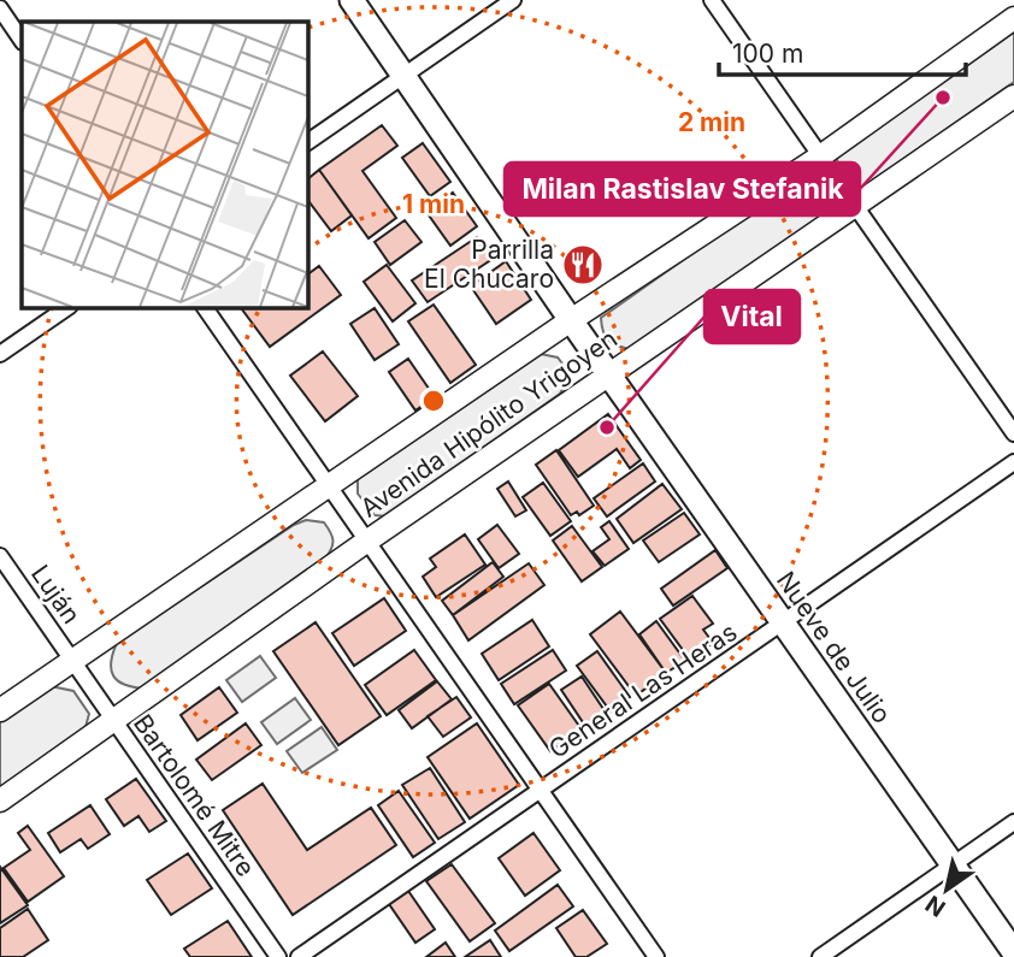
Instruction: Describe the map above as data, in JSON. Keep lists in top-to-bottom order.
{
  "streets": {
    "main road": ["Avenida Hipólito Yrigoyen", "Nueve de Julio"],
    "street": ["Luján", "General Las Heras", "Bartolomé Mitre"]
  },
  "crossings": [
    ["Avenida Hipólito Yrigoyen", "Luján"],
    ["Avenida Hipólito Yrigoyen", "Nueve de Julio"],
    ["Avenida Hipólito Yrigoyen", "Bartolomé Mitre"],
    ["Luján", "Bartolomé Mitre"],
    ["Nueve de Julio", "General Las Heras"]
  ],
  "places": {
    "other": ["Milan Rastislav Stefanik", "Vital"],
    "restaurant": ["Parrilla El Chucaro"]
  },
  "scale_bar": "100 m",
  "north": "bottom left",
  "rings": ["2 min", "1 min"]
}
